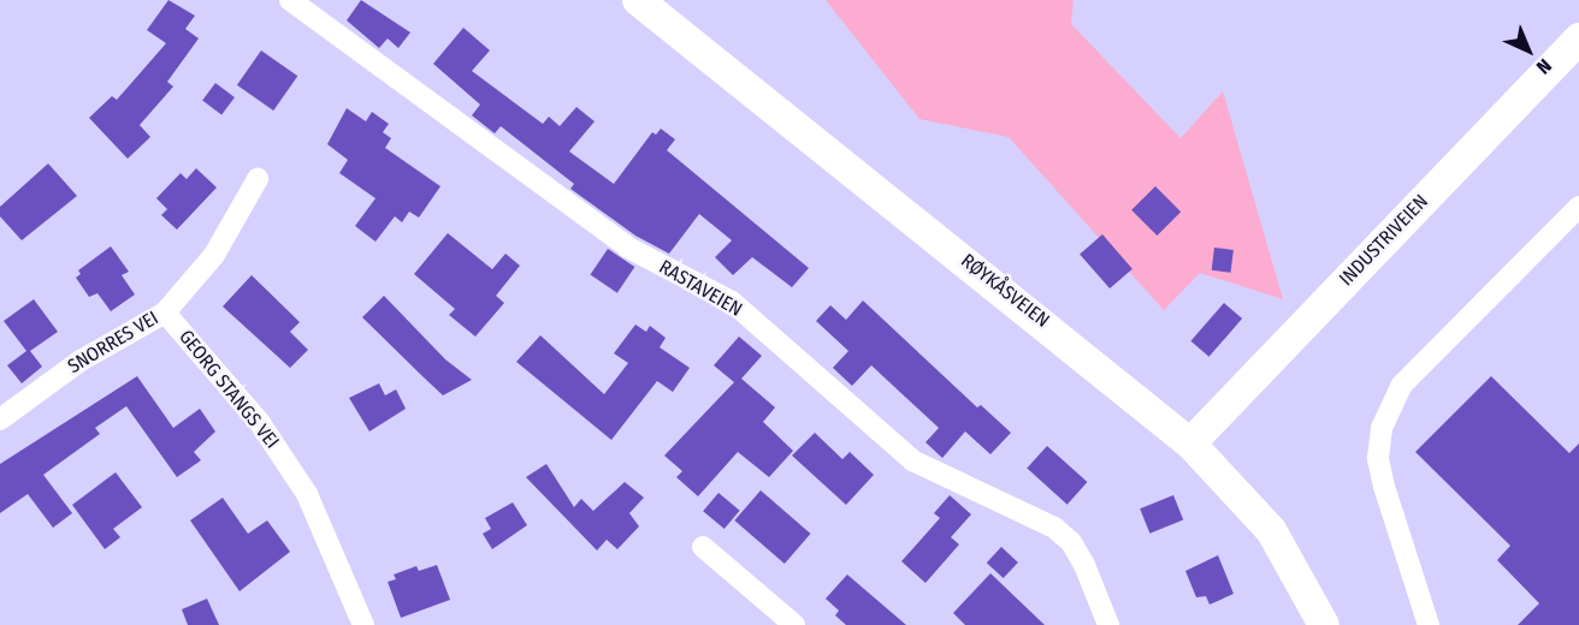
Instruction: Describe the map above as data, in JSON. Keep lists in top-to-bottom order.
{
  "streets": {
    "main road": ["INDUSTRIVEIEN", "RØYKÅSVEIEN"],
    "street": ["RASTAVEIEN", "SNORRES VEI", "GEORG STANGS VEI"]
  },
  "crossings": [
    ["INDUSTRIVEIEN", "RØYKÅSVEIEN"],
    ["SNORRES VEI", "GEORG STANGS VEI"]
  ],
  "north": "bottom right"
}
